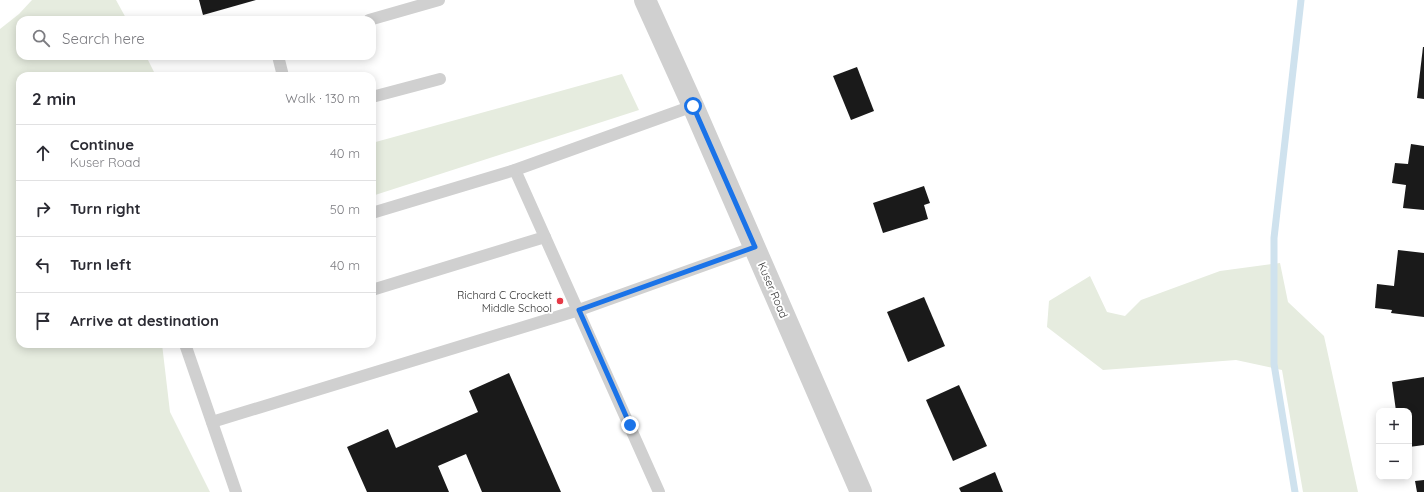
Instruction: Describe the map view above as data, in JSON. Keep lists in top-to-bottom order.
{
  "streets": {
    "street": ["Kuser Road"]
  },
  "places": ["Richard C Crockett Middle School"],
  "page": {
    "search": "Search here",
    "heading": ["2 min", "Walk · 130 m"],
    "list": [
      ["Continue", "Kuser Road", "40 m"],
      ["Turn right", "50 m"],
      ["Turn left", "40 m"],
      "Arrive at destination"
    ],
    "map_buttons": ["+", "−"]
  }
}
